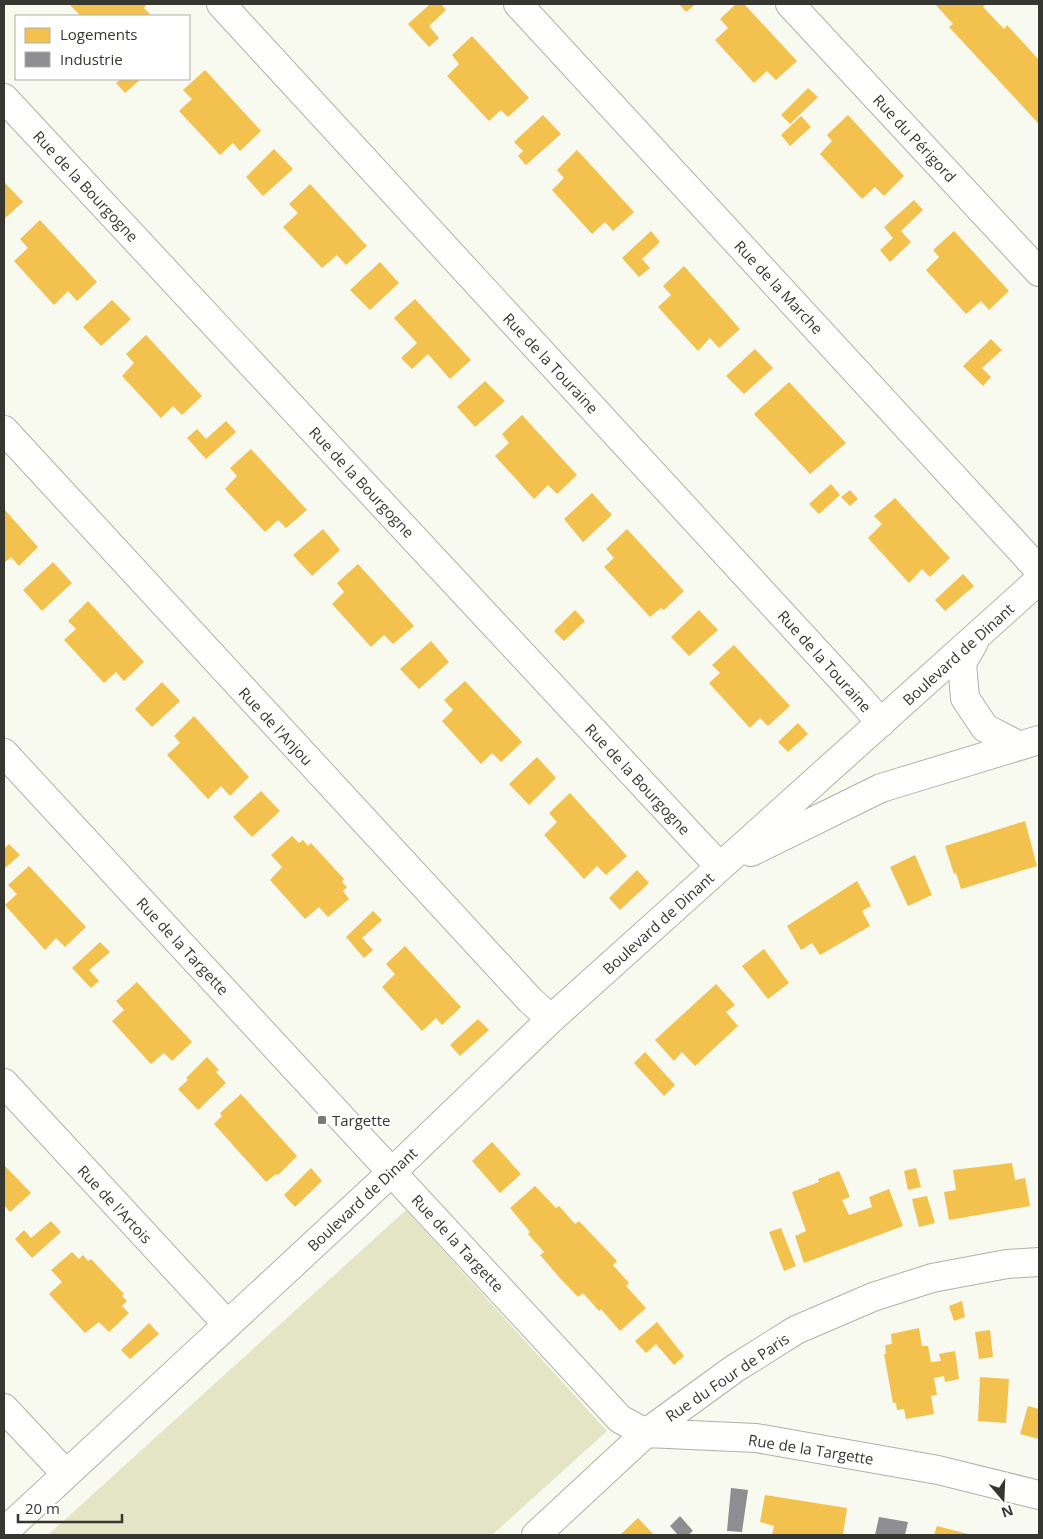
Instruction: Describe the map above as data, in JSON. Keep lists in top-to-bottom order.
{
  "streets": {
    "street": [
      "Rue du Périgord",
      "Rue de la Bourgogne",
      "Rue de la Marche",
      "Rue de la Touraine",
      "Boulevard de Dinant",
      "Rue de l'Anjou",
      "Rue de la Targette",
      "Rue de l'Artois",
      "Rue du Four de Paris"
    ]
  },
  "crossings": [
    ["Rue de la Bourgogne", "Boulevard de Dinant"],
    ["Rue de la Touraine", "Boulevard de Dinant"],
    ["Boulevard de Dinant", "Rue de l'Anjou"],
    ["Boulevard de Dinant", "Rue de la Targette"],
    ["Boulevard de Dinant", "Rue de l'Artois"],
    ["Rue de la Targette", "Rue du Four de Paris"]
  ],
  "places": {
    "transit": ["Targette"]
  },
  "legend": ["Logements", "Industrie"],
  "scale_bar": "20 m",
  "north": "bottom"
}
